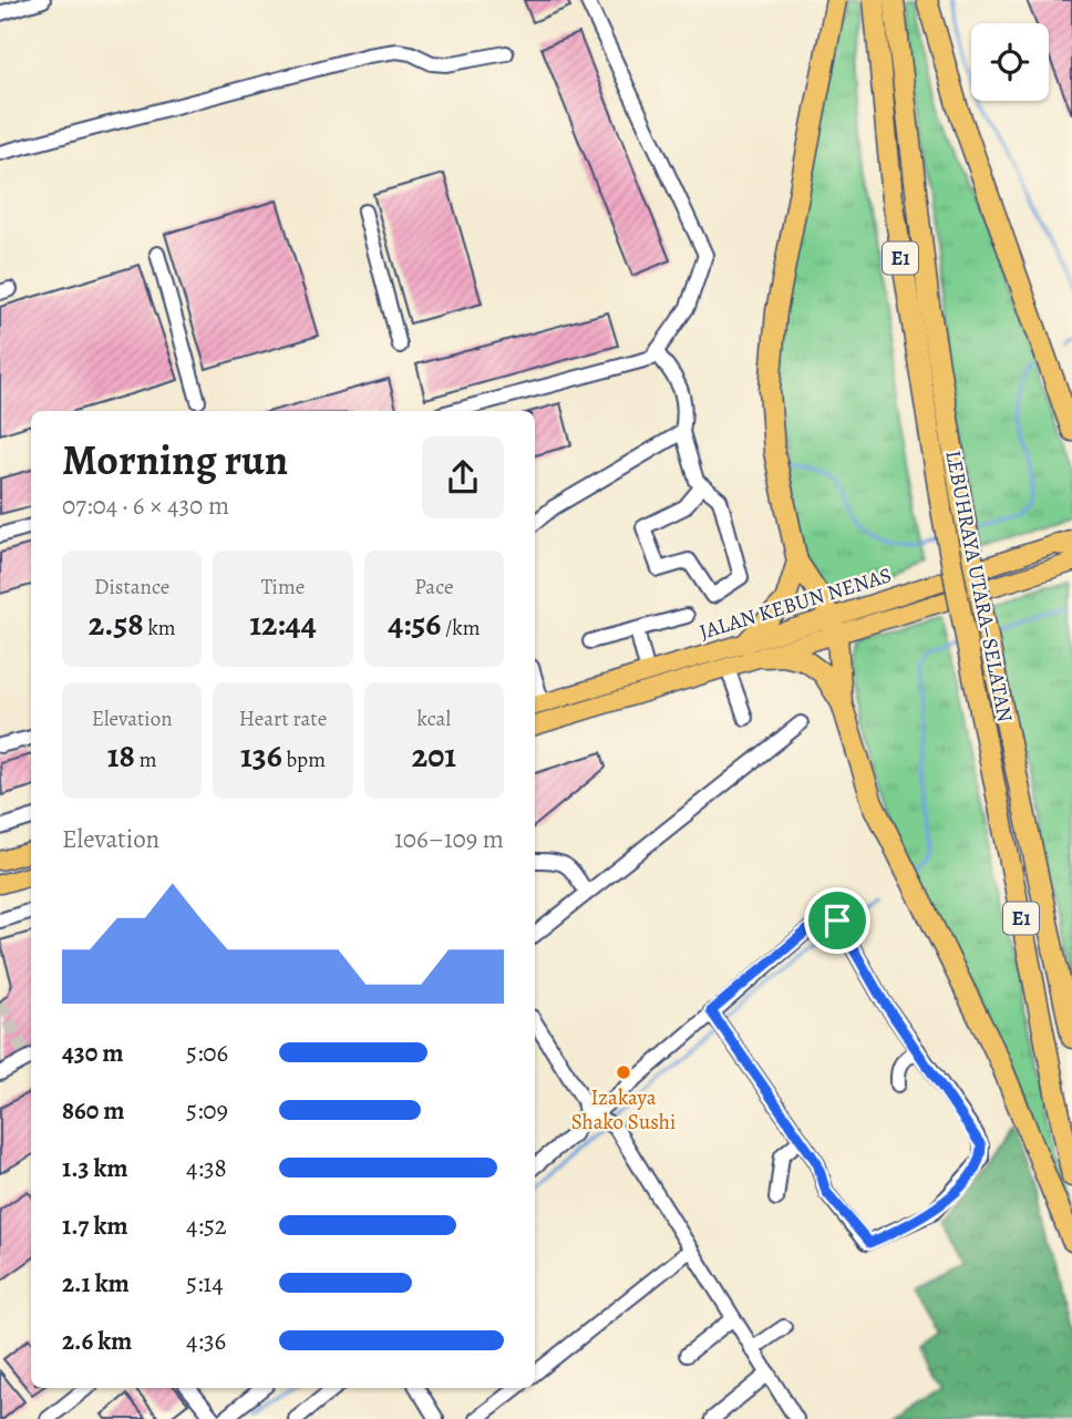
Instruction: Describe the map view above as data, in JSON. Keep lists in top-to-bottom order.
{
  "streets": {
    "highway": ["E1", "LEBUHRAYA UTARA–SELATAN"],
    "main road": ["JALAN KEBUN NENAS"]
  },
  "places": ["Izakaya Shako Sushi"],
  "page": {
    "heading": ["Morning run", "07:04 · 6 × 430 m"],
    "stats": [
      ["Distance", "2.58 km"],
      ["Time", "12:44"],
      ["Pace", "4:56 /km"],
      ["Elevation", "18 m"],
      ["Heart rate", "136 bpm"],
      ["kcal", "201"]
    ],
    "chart": ["Elevation", "106–109 m"],
    "list": [
      {
        "name": "430 m",
        "note": "5:06"
      },
      {
        "name": "860 m",
        "note": "5:09"
      },
      {
        "name": "1.3 km",
        "note": "4:38"
      },
      {
        "name": "1.7 km",
        "note": "4:52"
      },
      {
        "name": "2.1 km",
        "note": "5:14"
      },
      {
        "name": "2.6 km",
        "note": "4:36"
      }
    ]
  }
}
